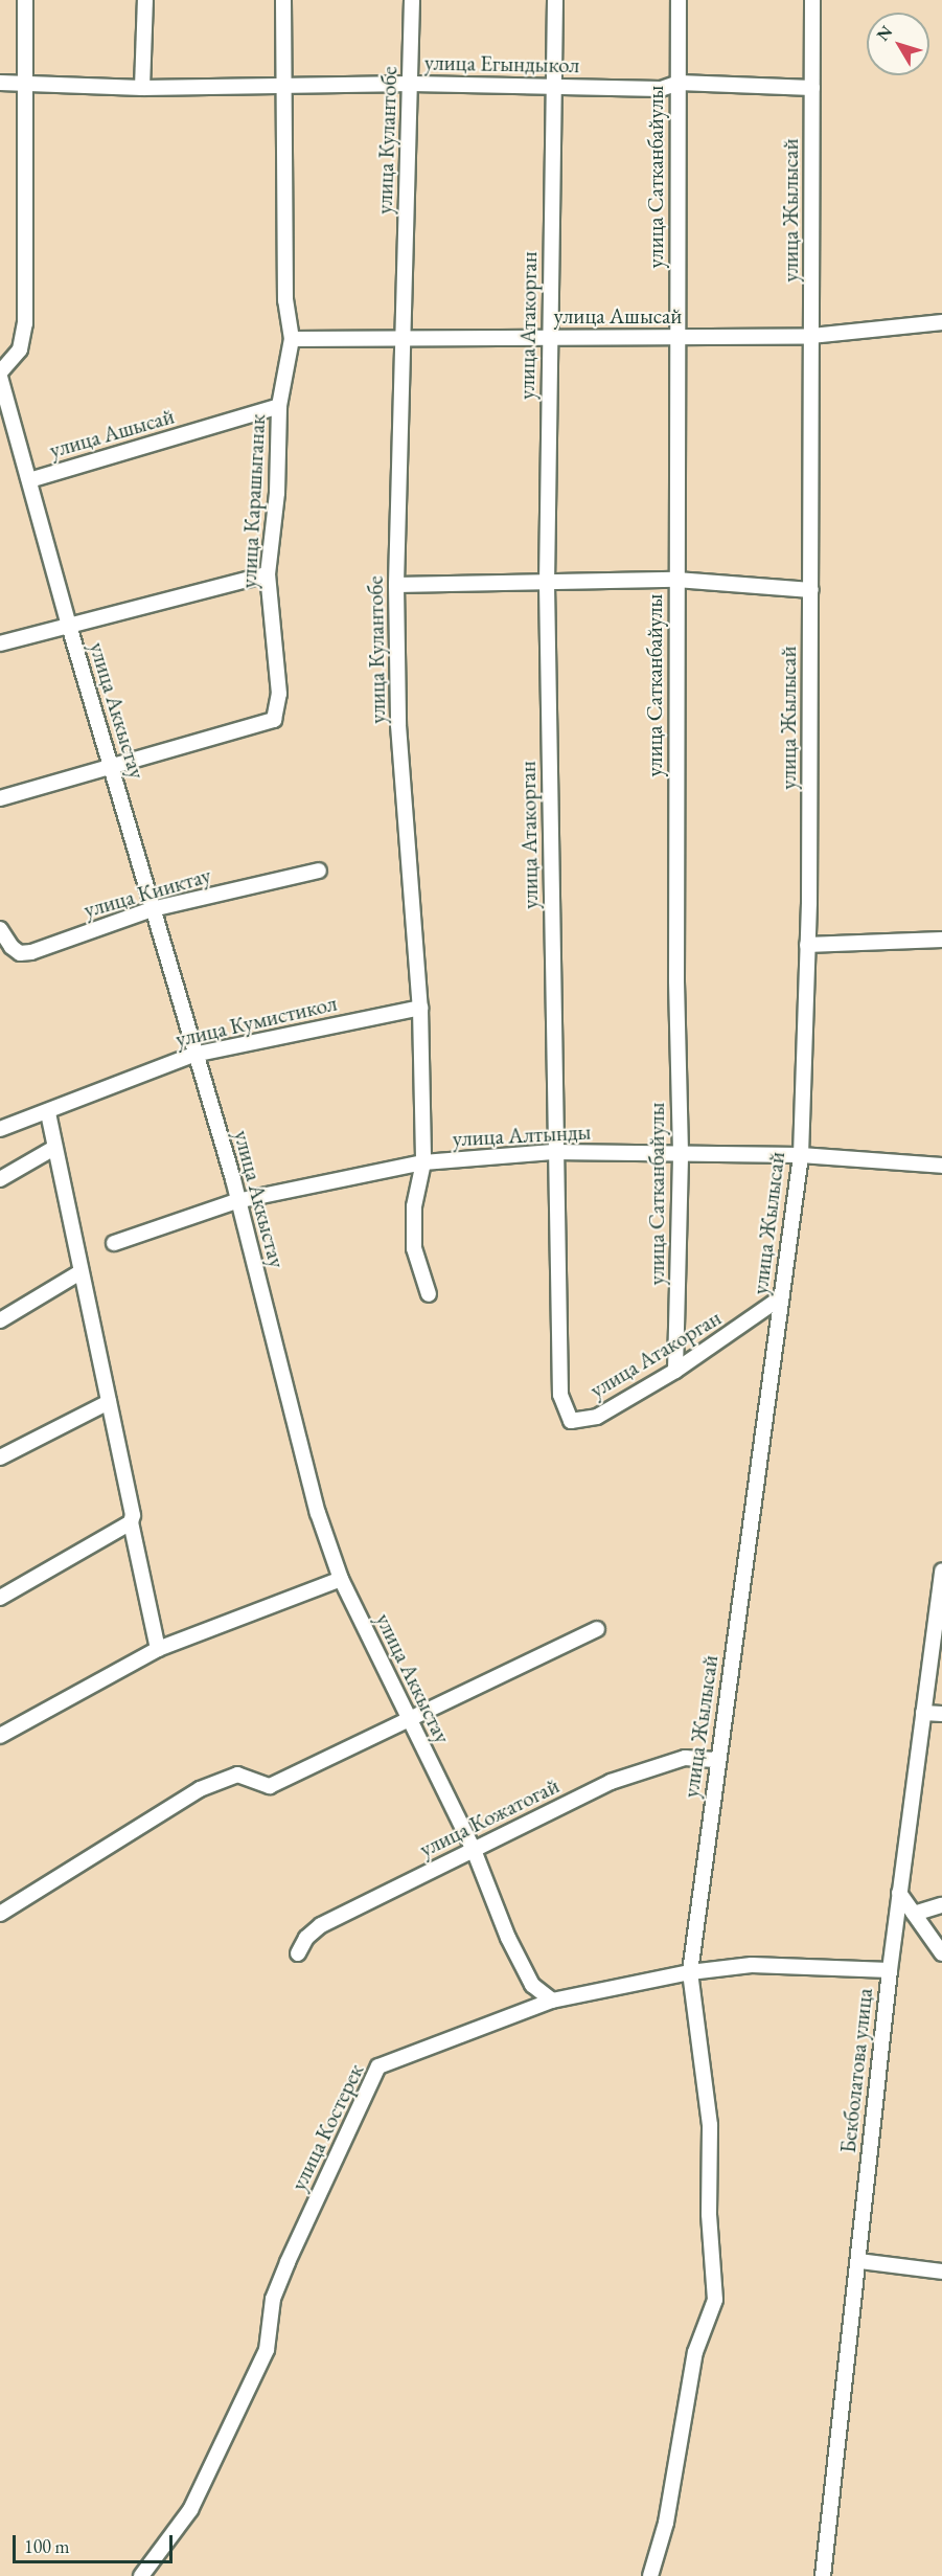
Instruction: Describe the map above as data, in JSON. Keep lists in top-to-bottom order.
{
  "streets": {
    "street": [
      "улица Егындыкол",
      "улица Кулантобе",
      "улица Сатканбайулы",
      "улица Жылысай",
      "улица Ашысай",
      "улица Атакорган",
      "улица Карашыганак",
      "улица Аккыстау",
      "улица Кииктау",
      "улица Кумистикол",
      "улица Алтынды",
      "улица Кожатогай",
      "Бекболатова улица",
      "улица Костерек"
    ]
  },
  "crossings": [
    ["улица Егындыкол", "улица Кулантобе"],
    ["улица Егындыкол", "улица Сатканбайулы"],
    ["улица Егындыкол", "улица Жылысай"],
    ["улица Егындыкол", "улица Атакорган"],
    ["улица Егындыкол", "улица Карашыганак"],
    ["улица Кулантобе", "улица Ашысай"],
    ["улица Кулантобе", "улица Кумистикол"],
    ["улица Кулантобе", "улица Алтынды"],
    ["улица Сатканбайулы", "улица Ашысай"],
    ["улица Сатканбайулы", "улица Атакорган"],
    ["улица Сатканбайулы", "улица Алтынды"],
    ["улица Жылысай", "улица Ашысай"],
    ["улица Жылысай", "улица Атакорган"],
    ["улица Жылысай", "улица Алтынды"],
    ["улица Жылысай", "улица Кожатогай"],
    ["улица Жылысай", "улица Костерек"],
    ["улица Ашысай", "улица Атакорган"],
    ["улица Ашысай", "улица Карашыганак"],
    ["улица Ашысай", "улица Аккыстау"],
    ["улица Атакорган", "улица Алтынды"],
    ["улица Карашыганак", "улица Аккыстау"],
    ["улица Аккыстау", "улица Кииктау"],
    ["улица Аккыстау", "улица Кумистикол"],
    ["улица Аккыстау", "улица Алтынды"],
    ["улица Аккыстау", "улица Кожатогай"],
    ["улица Аккыстау", "улица Костерек"],
    ["Бекболатова улица", "улица Костерек"]
  ],
  "scale_bar": "100 m",
  "north": "top left"
}
